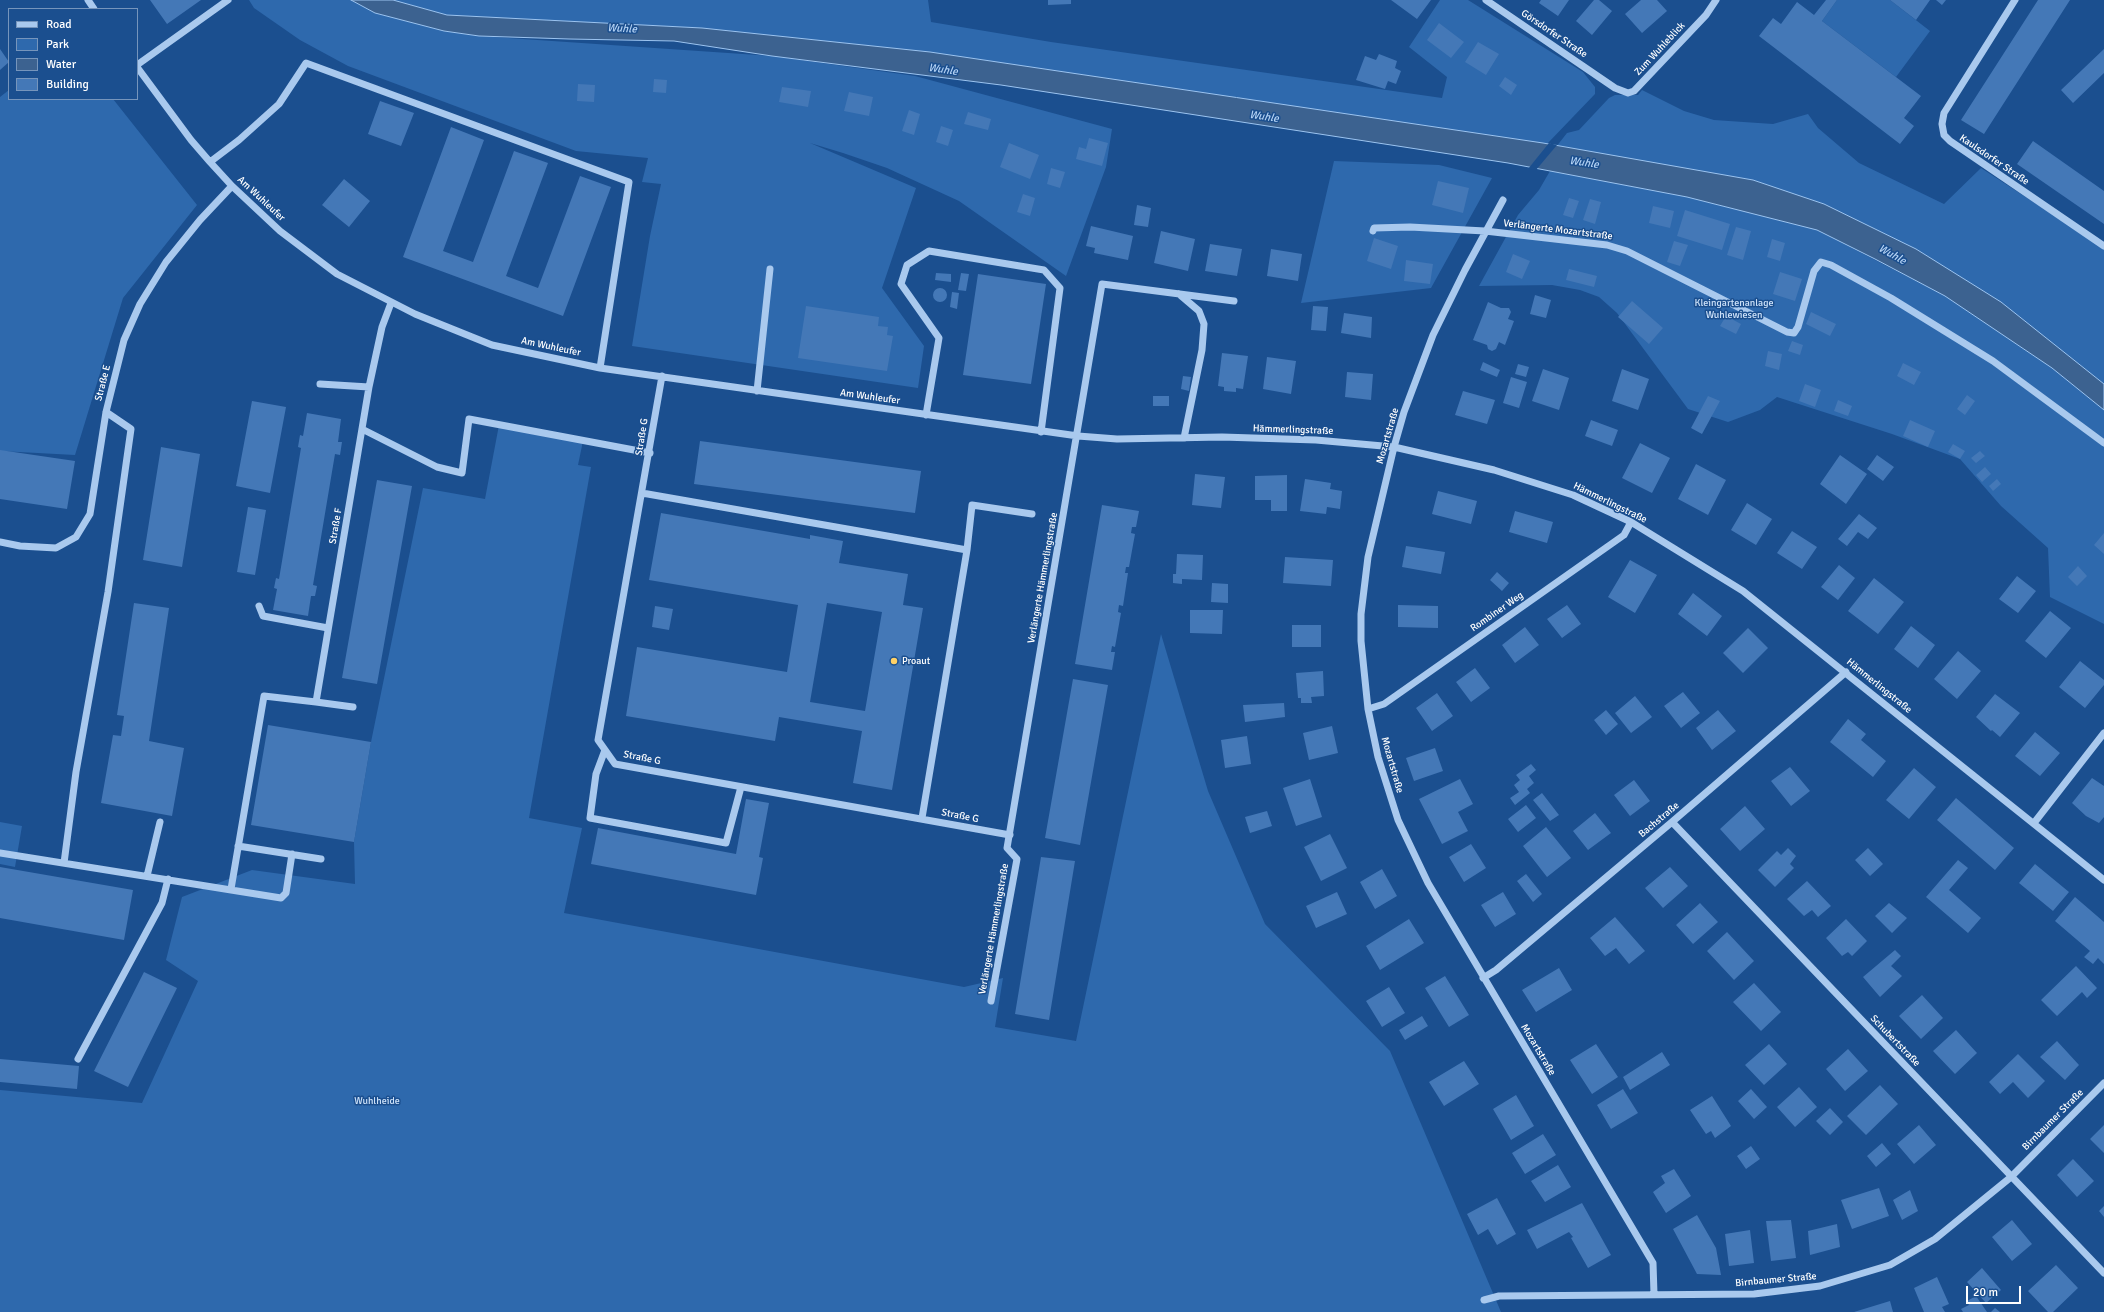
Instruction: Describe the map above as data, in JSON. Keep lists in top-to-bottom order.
{
  "streets": {
    "street": [
      "Görsdorfer Straße",
      "Zum Wuhleblick",
      "Kaulsdorfer Straße",
      "Am Wuhleufer",
      "Verlängerte Mozartstraße",
      "Straße E",
      "Hämmerlingstraße",
      "Mozartstraße",
      "Straße G",
      "Straße F",
      "Verlängerte Hämmerlingstraße",
      "Rombiner Weg",
      "Bachstraße",
      "Schubertstraße",
      "Birnbaumer Straße"
    ]
  },
  "crossings": [
    ["Görsdorfer Straße", "Zum Wuhleblick"],
    ["Am Wuhleufer", "Straße E"],
    ["Am Wuhleufer", "Hämmerlingstraße"],
    ["Am Wuhleufer", "Straße G"],
    ["Am Wuhleufer", "Straße F"],
    ["Verlängerte Mozartstraße", "Mozartstraße"],
    ["Hämmerlingstraße", "Mozartstraße"],
    ["Hämmerlingstraße", "Verlängerte Hämmerlingstraße"],
    ["Hämmerlingstraße", "Rombiner Weg"],
    ["Hämmerlingstraße", "Bachstraße"],
    ["Mozartstraße", "Rombiner Weg"],
    ["Mozartstraße", "Bachstraße"],
    ["Mozartstraße", "Birnbaumer Straße"],
    ["Straße G", "Verlängerte Hämmerlingstraße"],
    ["Bachstraße", "Schubertstraße"],
    ["Schubertstraße", "Birnbaumer Straße"]
  ],
  "water": ["Wuhle"],
  "parks": ["Kleingartenanlage Wuhlewiesen", "Wuhlheide"],
  "places": ["Proaut"],
  "legend": [
    "Road",
    "Park",
    "Water",
    "Building"
  ],
  "scale_bar": "20 m"
}
